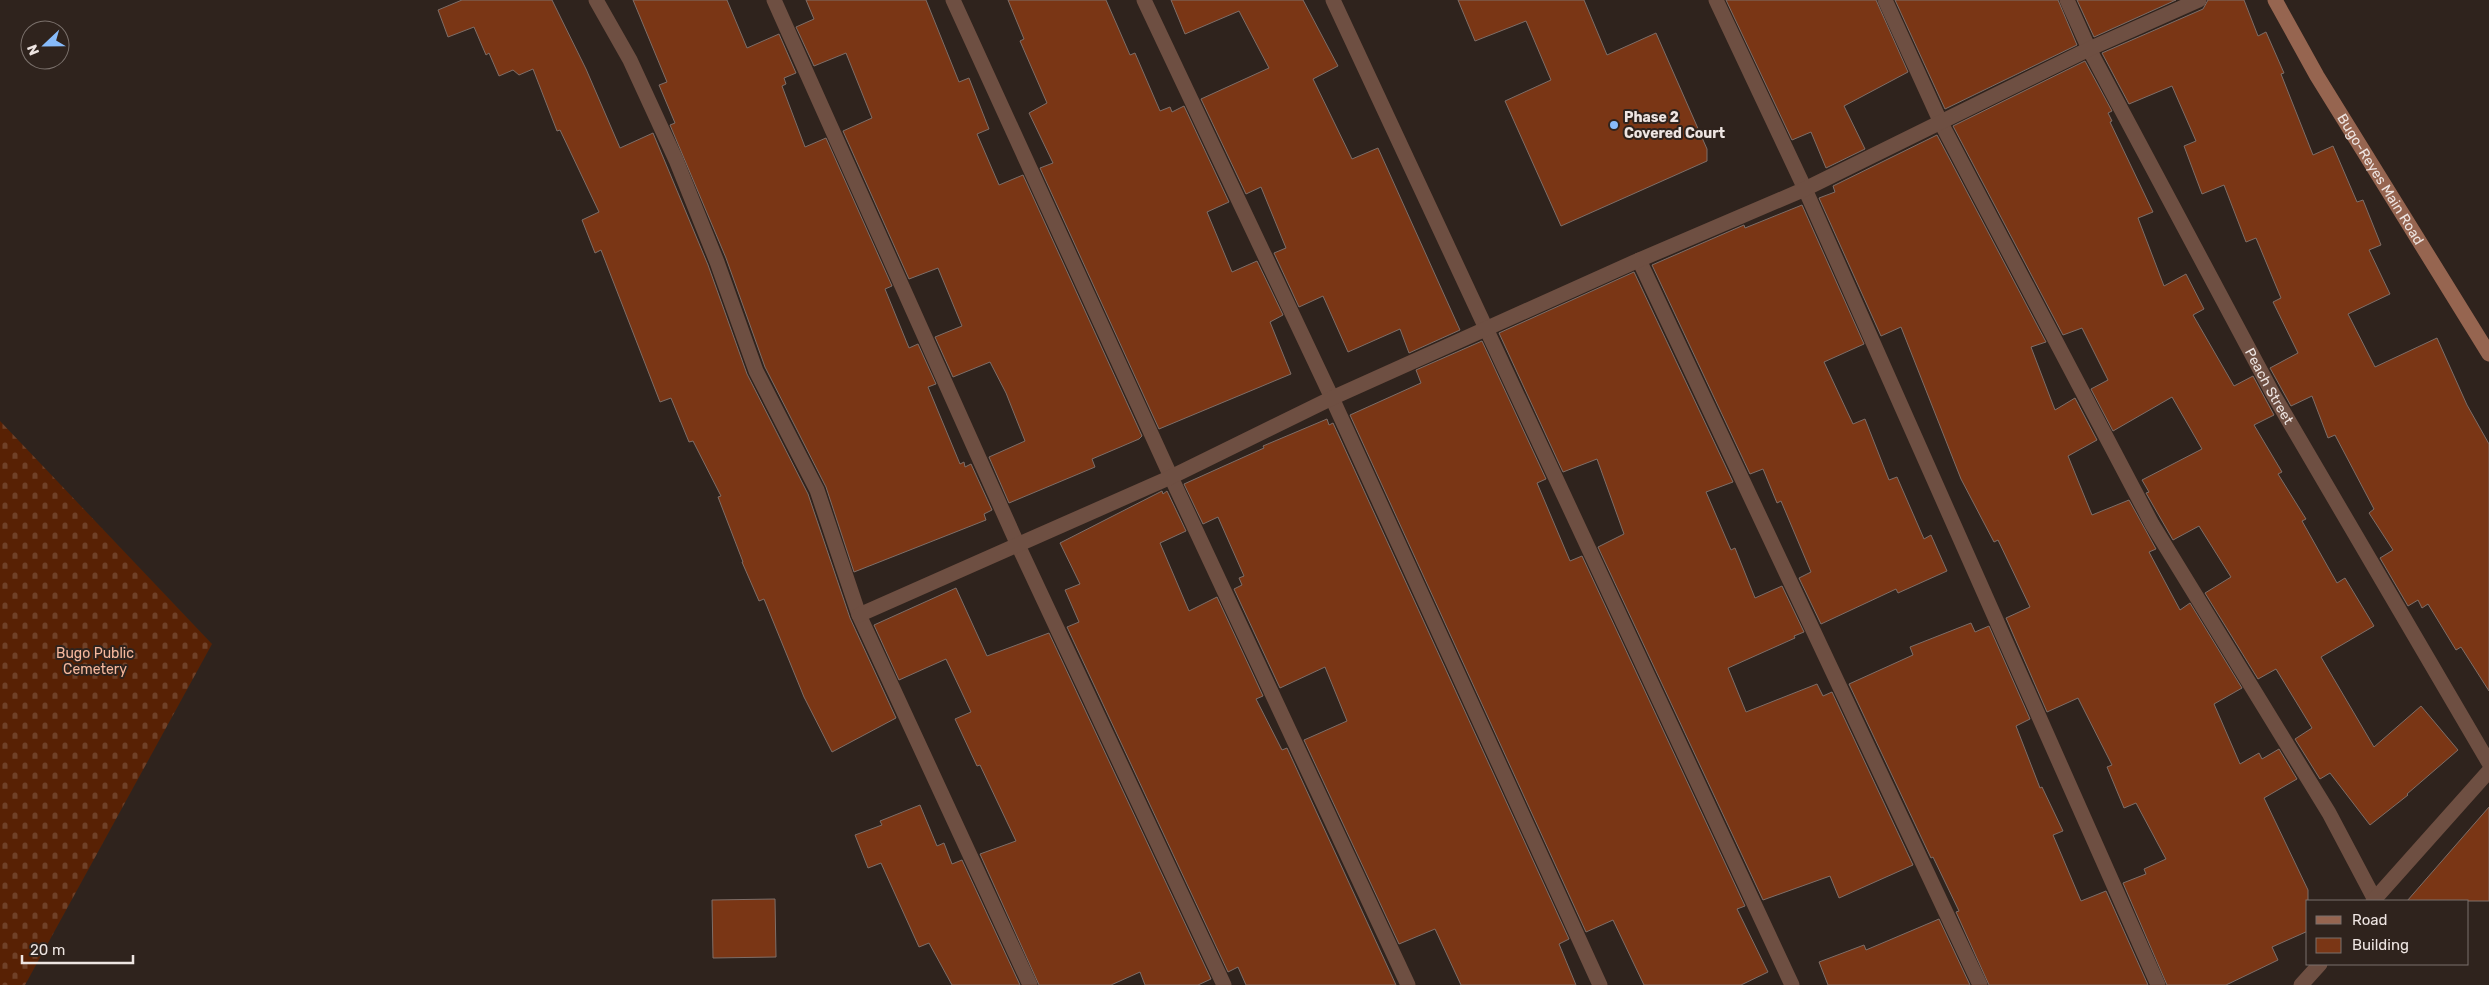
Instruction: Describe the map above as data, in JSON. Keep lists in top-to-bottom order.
{
  "streets": {
    "street": ["Bugo-Reyes Main Road", "Peach Street"]
  },
  "parks": ["Bugo Public Cemetery"],
  "places": ["Phase 2 Covered Court"],
  "legend": ["Road", "Building"],
  "scale_bar": "20 m",
  "north": "left"
}
